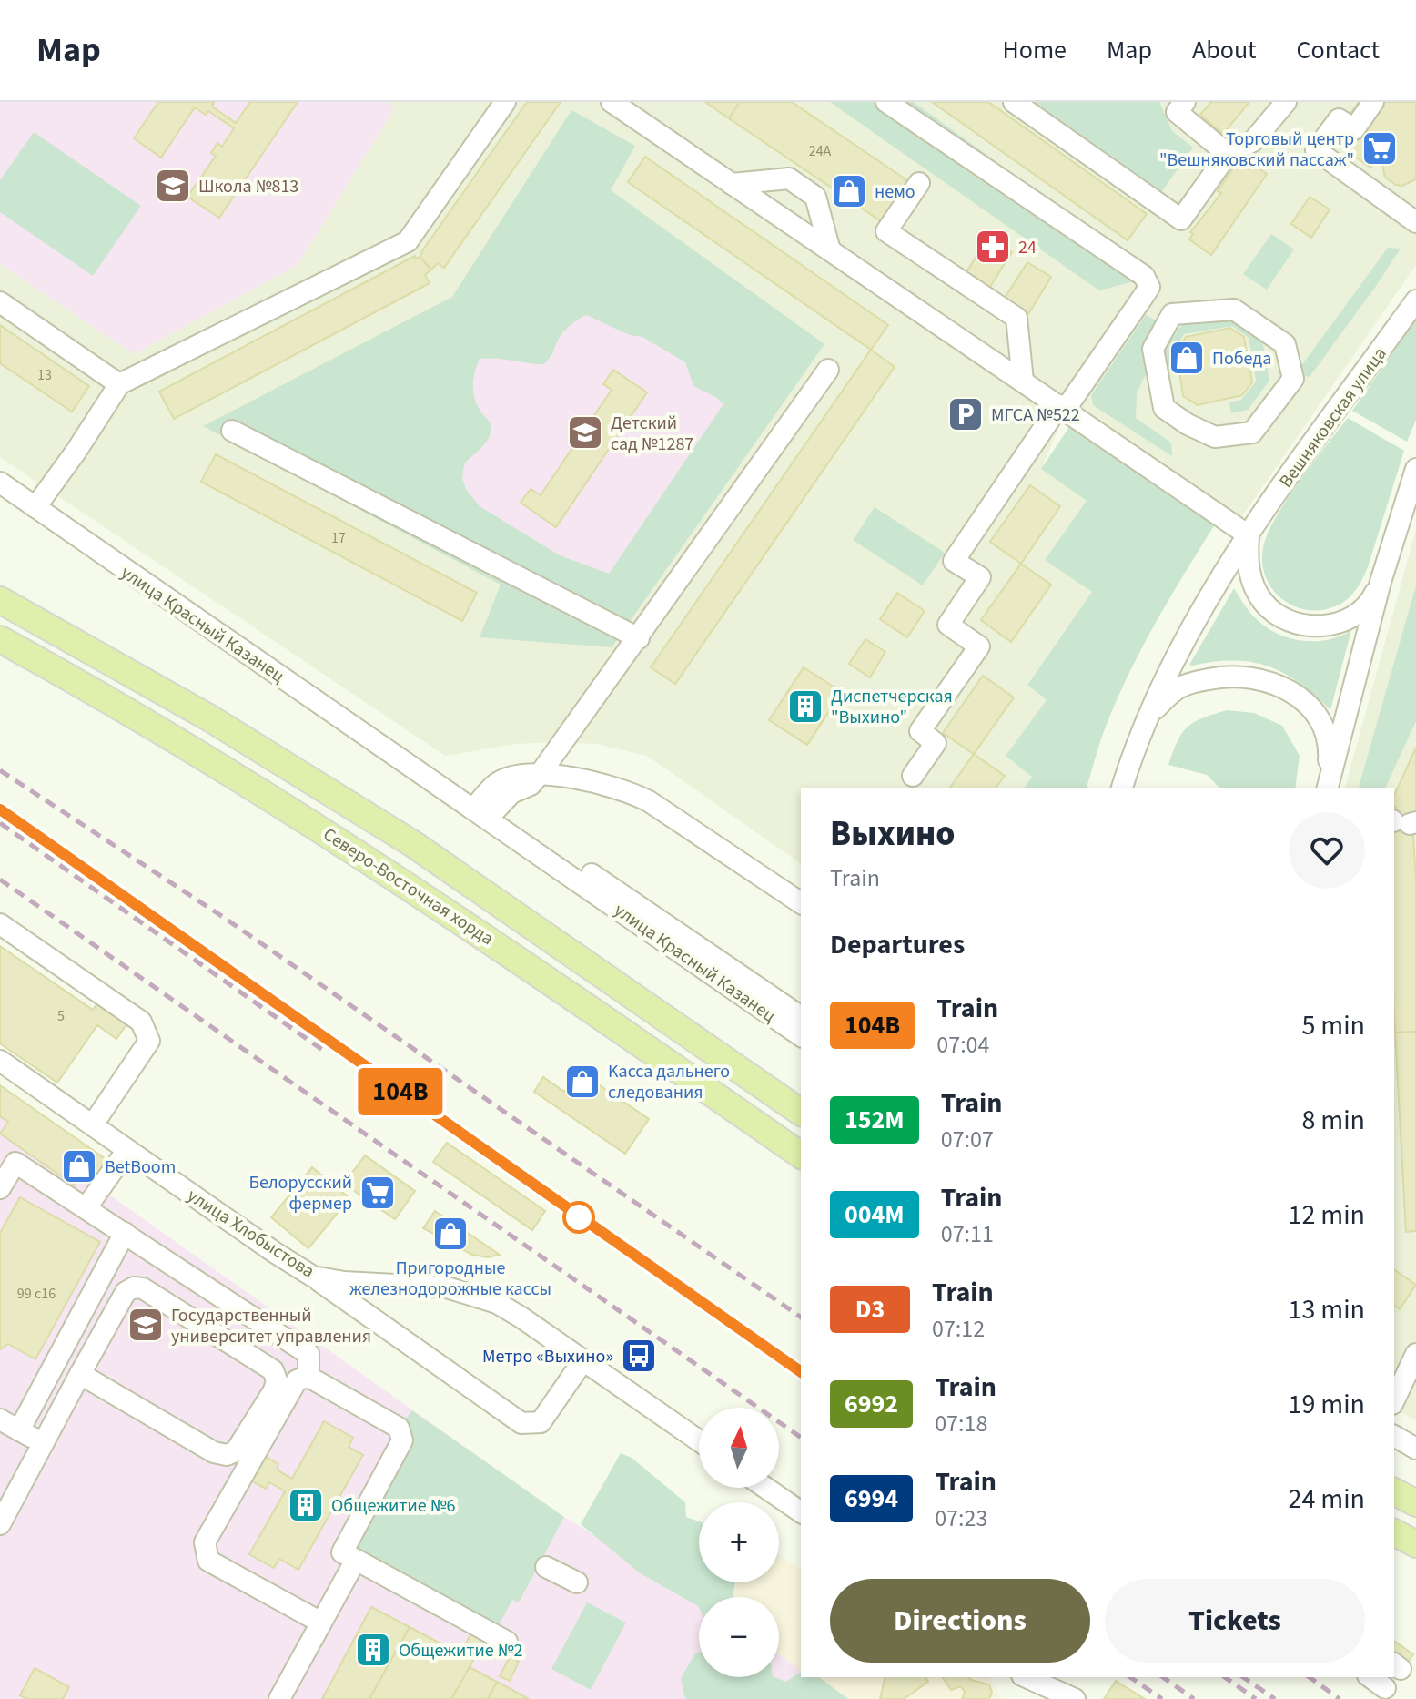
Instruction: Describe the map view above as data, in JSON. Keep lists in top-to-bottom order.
{
  "streets": {
    "main road": ["Северо-Восточная хорда"],
    "street": ["Вешняковская улица", "улица Красный Казанец", "улица Хлобыстова"]
  },
  "places": {
    "supermarket": ["Торговый центр \"Вешняковский пассаж\"", "Белорусский фермер"],
    "school or university": ["Школа №813", "Детский сад №1287", "Государственный университет управления"],
    "shop": [
      "немо",
      "Победа",
      "Kасса дальнего следования",
      "BetBoom",
      "Пригородные железнодорожные кассы"
    ],
    "pharmacy": ["24"],
    "parking": ["МГСА №522"],
    "building": ["Диспетчерская \"Выхино\"", "Общежитие №6", "Общежитие №2"],
    "bus stop": ["Метро «Выхино»"]
  },
  "house_numbers": [
    "24А",
    "13",
    "17",
    "5",
    "99 с16"
  ],
  "north": "top",
  "page": {
    "header": "Map",
    "nav": [
      "Home",
      "Map",
      "About",
      "Contact"
    ],
    "on_map": "104В",
    "heading": [
      ["Выхино", "Train"],
      "Departures"
    ],
    "list": [
      {
        "mark": "104В",
        "name": "Train",
        "note": "07:04",
        "value": "5 min"
      },
      {
        "mark": "152М",
        "name": "Train",
        "note": "07:07",
        "value": "8 min"
      },
      {
        "mark": "004М",
        "name": "Train",
        "note": "07:11",
        "value": "12 min"
      },
      {
        "mark": "D3",
        "name": "Train",
        "note": "07:12",
        "value": "13 min"
      },
      {
        "mark": "6992",
        "name": "Train",
        "note": "07:18",
        "value": "19 min"
      },
      {
        "mark": "6994",
        "name": "Train",
        "note": "07:23",
        "value": "24 min"
      }
    ],
    "map_buttons": ["+", "−"],
    "buttons": ["Directions", "Tickets"]
  }
}
